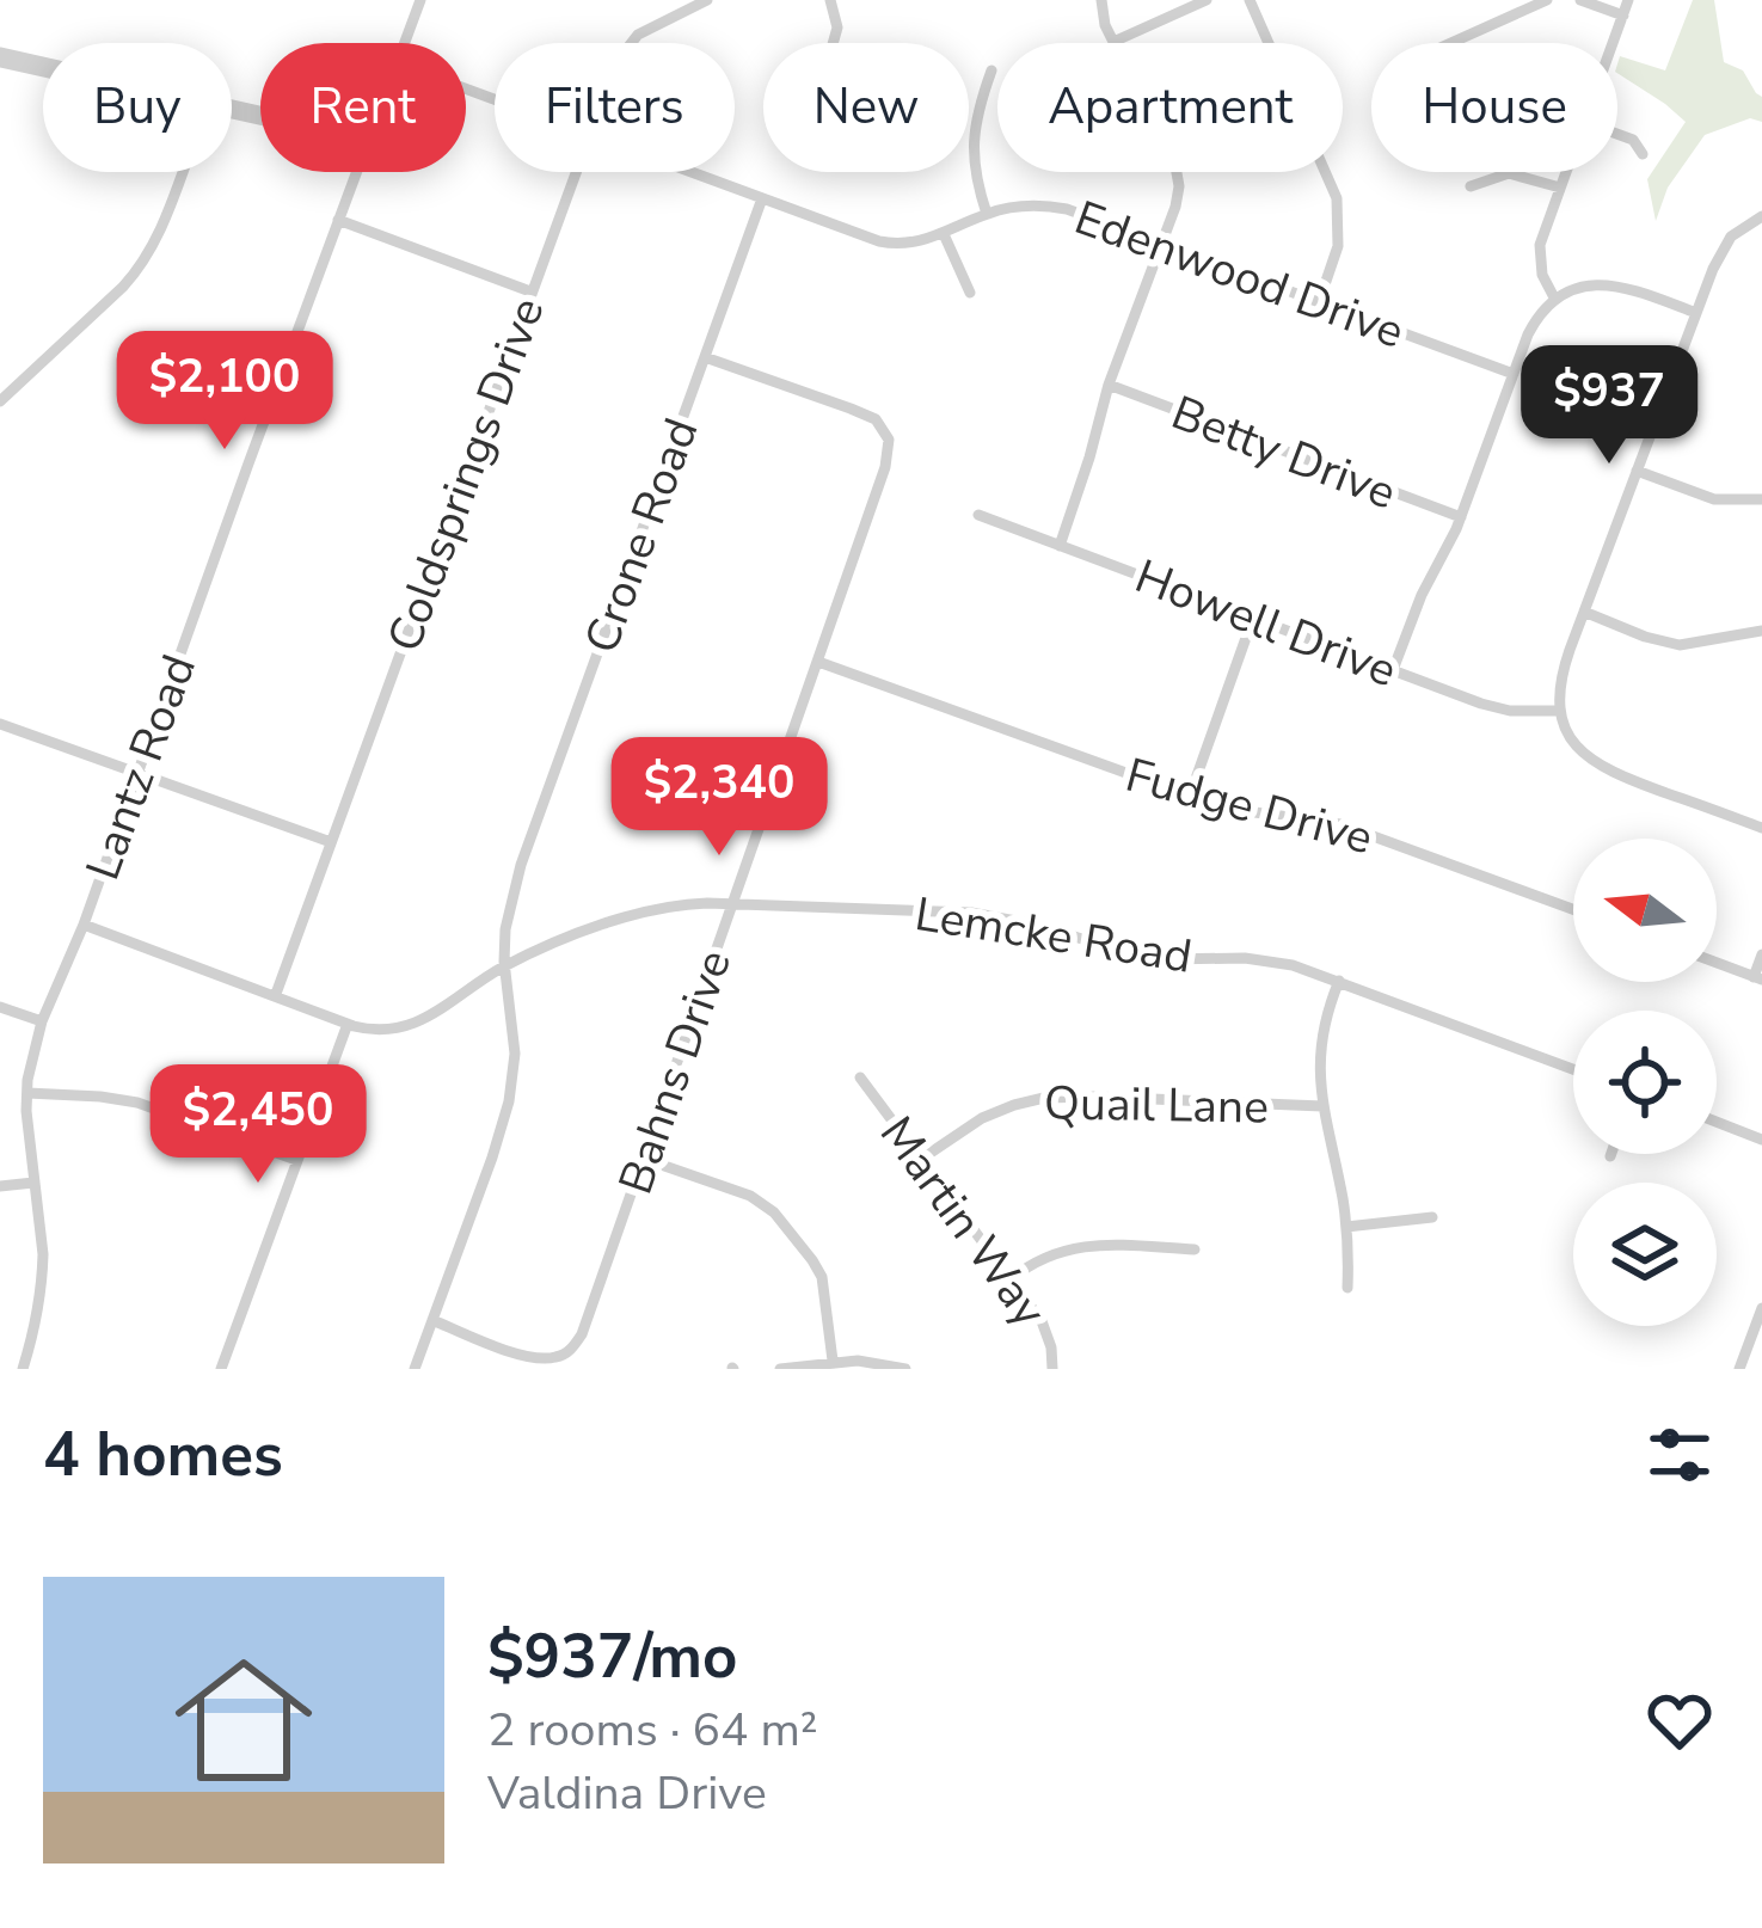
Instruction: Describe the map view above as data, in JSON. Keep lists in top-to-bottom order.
{
  "streets": {
    "street": [
      "Edenwood Drive",
      "Betty Drive",
      "Coldsprings Drive",
      "Crone Road",
      "Howell Drive",
      "Lantz Road",
      "Fudge Drive",
      "Lemcke Road",
      "Bahns Drive",
      "Quail Lane",
      "Martin Way"
    ]
  },
  "crossings": [
    ["Edenwood Drive", "Crone Road"],
    ["Coldsprings Drive", "Lantz Road"],
    ["Crone Road", "Lemcke Road"],
    ["Crone Road", "Bahns Drive"],
    ["Lantz Road", "Lemcke Road"],
    ["Fudge Drive", "Bahns Drive"],
    ["Lemcke Road", "Bahns Drive"],
    ["Quail Lane", "Martin Way"]
  ],
  "north": "left",
  "page": {
    "chip": [
      "Buy",
      "Rent",
      "Filters",
      "New",
      "Apartment",
      "House"
    ],
    "price": [
      "$2,100",
      "$937",
      "$2,340",
      "$2,450"
    ],
    "heading": "4 homes",
    "list": [
      {
        "name": "$937/mo",
        "note": "2 rooms · 64 m² · Valdina Drive"
      }
    ]
  }
}
